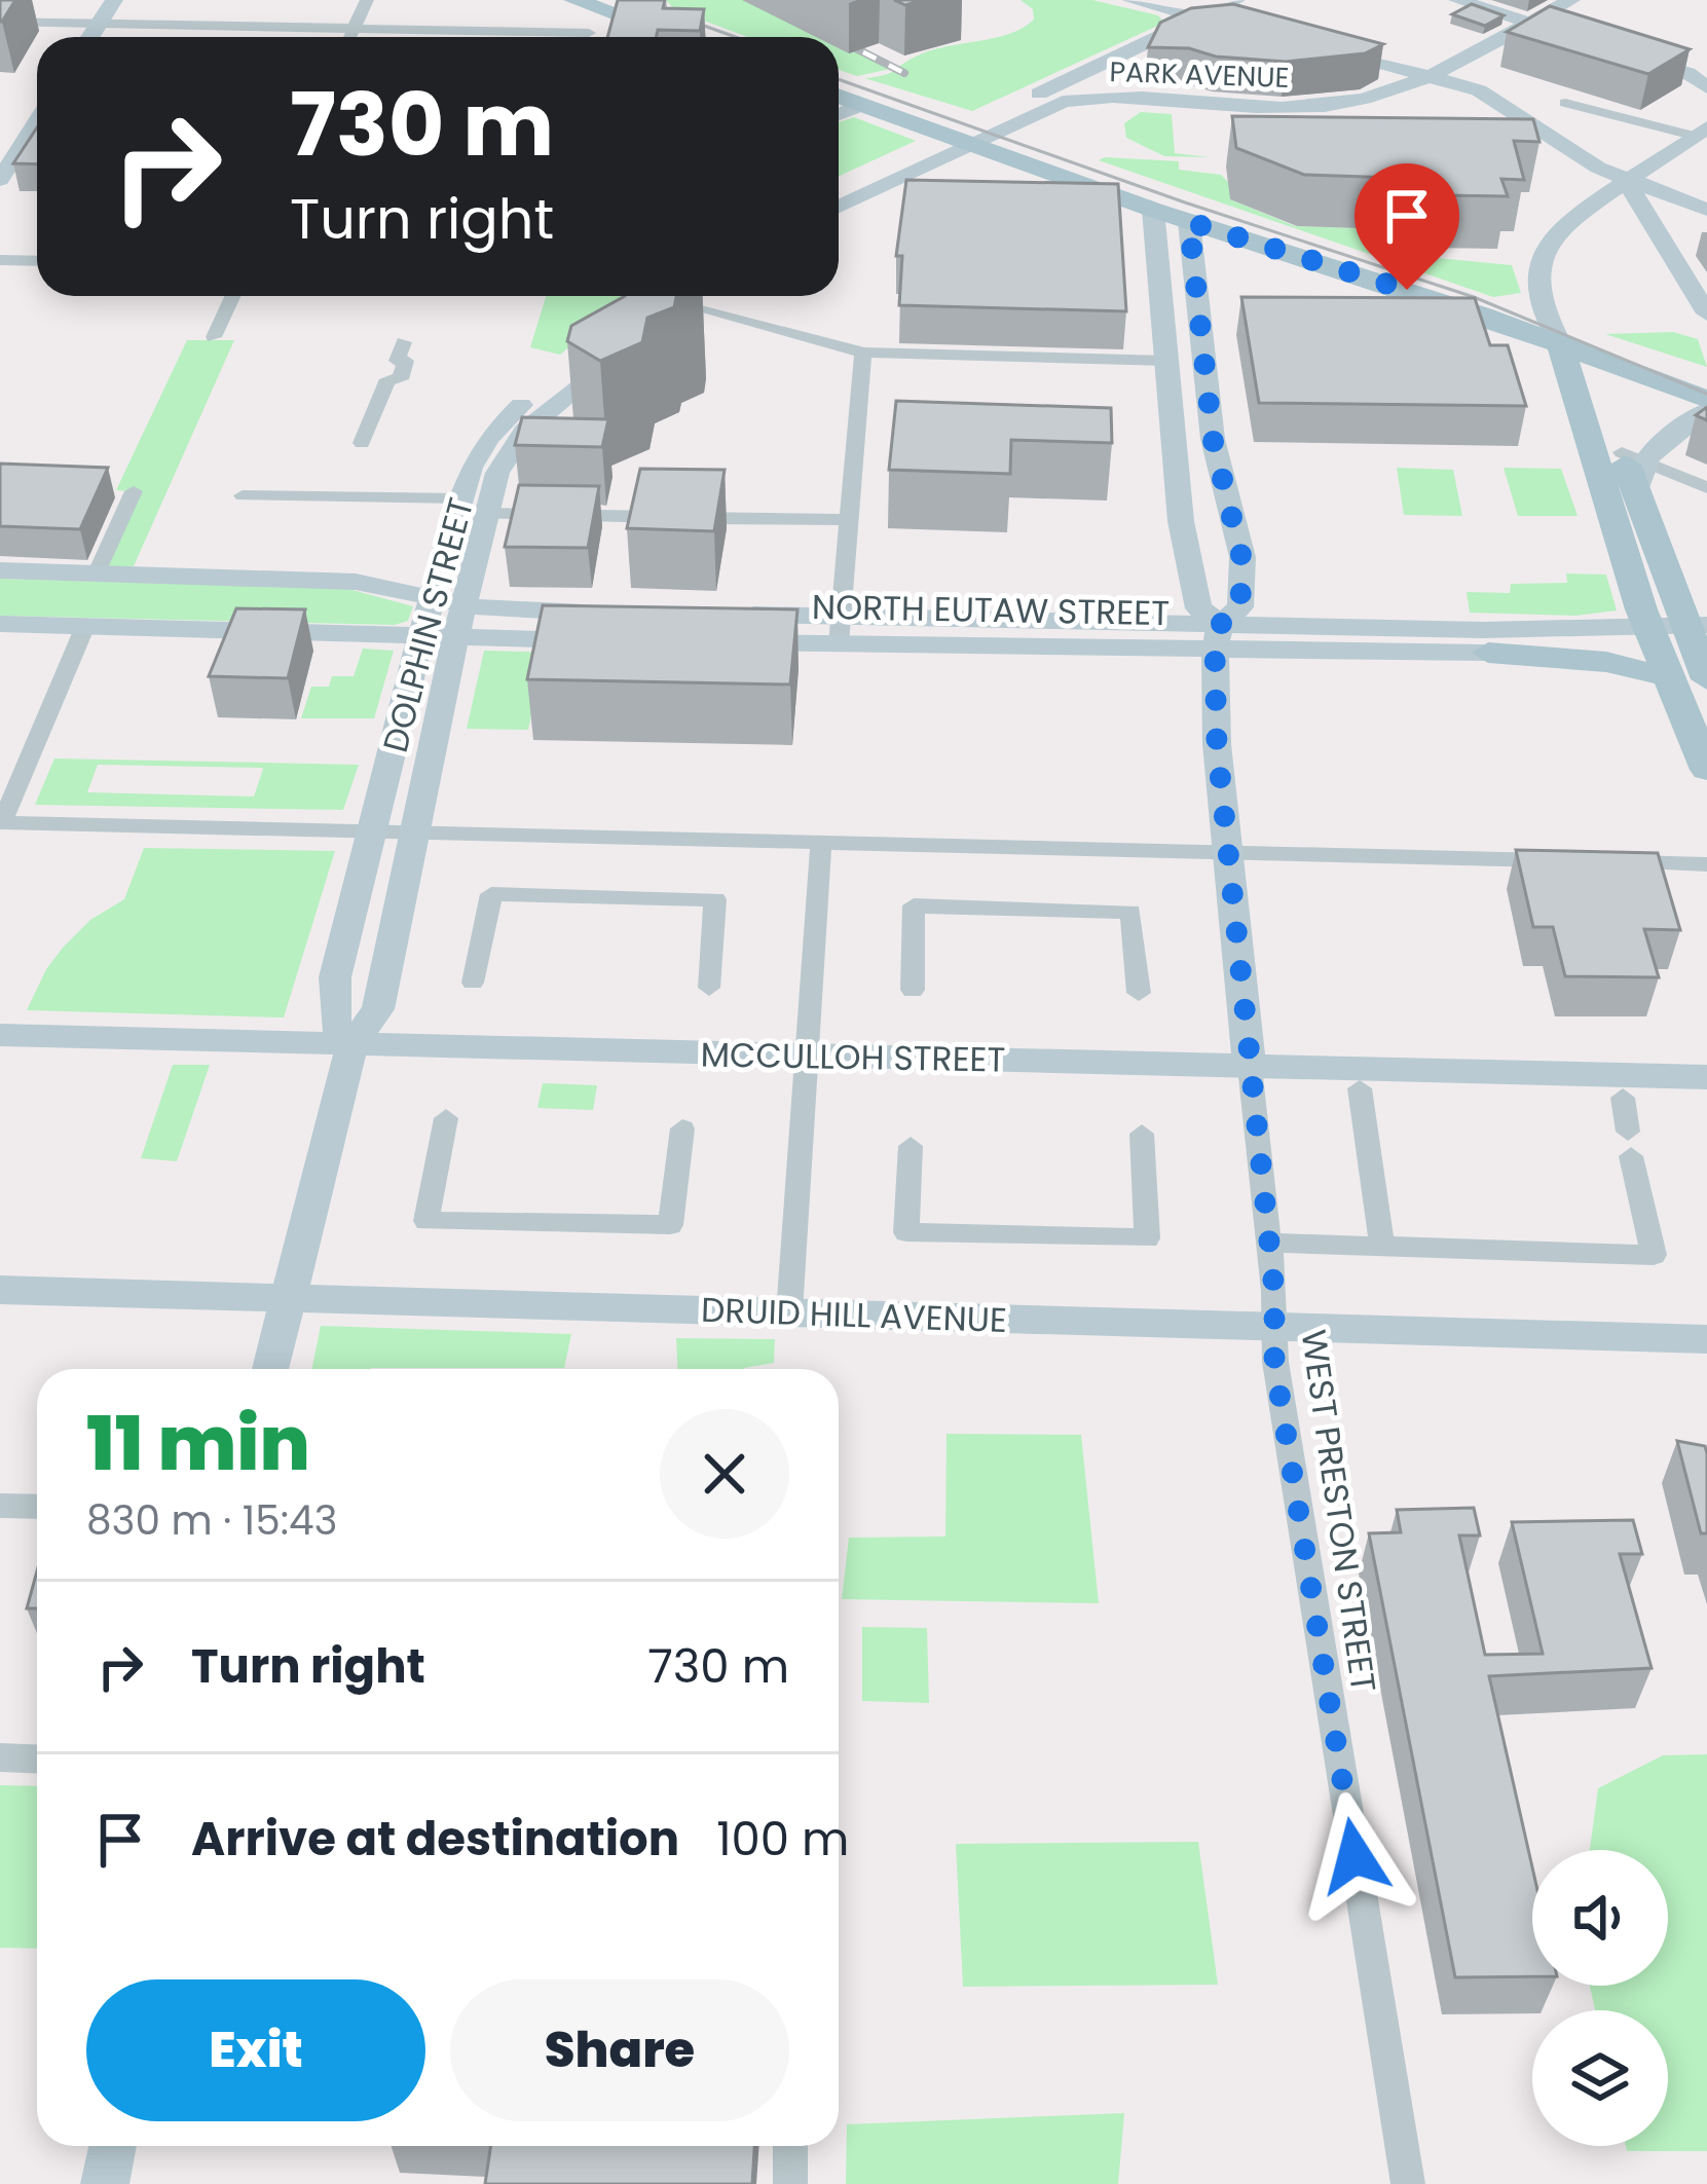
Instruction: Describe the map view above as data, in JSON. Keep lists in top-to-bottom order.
{
  "streets": {
    "main road": [
      "PARK AVENUE",
      "NORTH EUTAW STREET",
      "DOLPHIN STREET",
      "MCCULLOH STREET",
      "DRUID HILL AVENUE",
      "WEST PRESTON STREET"
    ]
  },
  "crossings": [
    ["NORTH EUTAW STREET", "WEST PRESTON STREET"],
    ["DOLPHIN STREET", "MCCULLOH STREET"],
    ["DOLPHIN STREET", "DRUID HILL AVENUE"],
    ["MCCULLOH STREET", "WEST PRESTON STREET"],
    ["DRUID HILL AVENUE", "WEST PRESTON STREET"]
  ],
  "page": {
    "turn": ["730 m", "Turn right"],
    "heading": ["11 min", "830 m · 15:43"],
    "list": [
      {
        "name": "Turn right",
        "value": "730 m"
      },
      {
        "name": "Arrive at destination",
        "value": "100 m"
      }
    ],
    "buttons": ["Exit", "Share"]
  }
}
